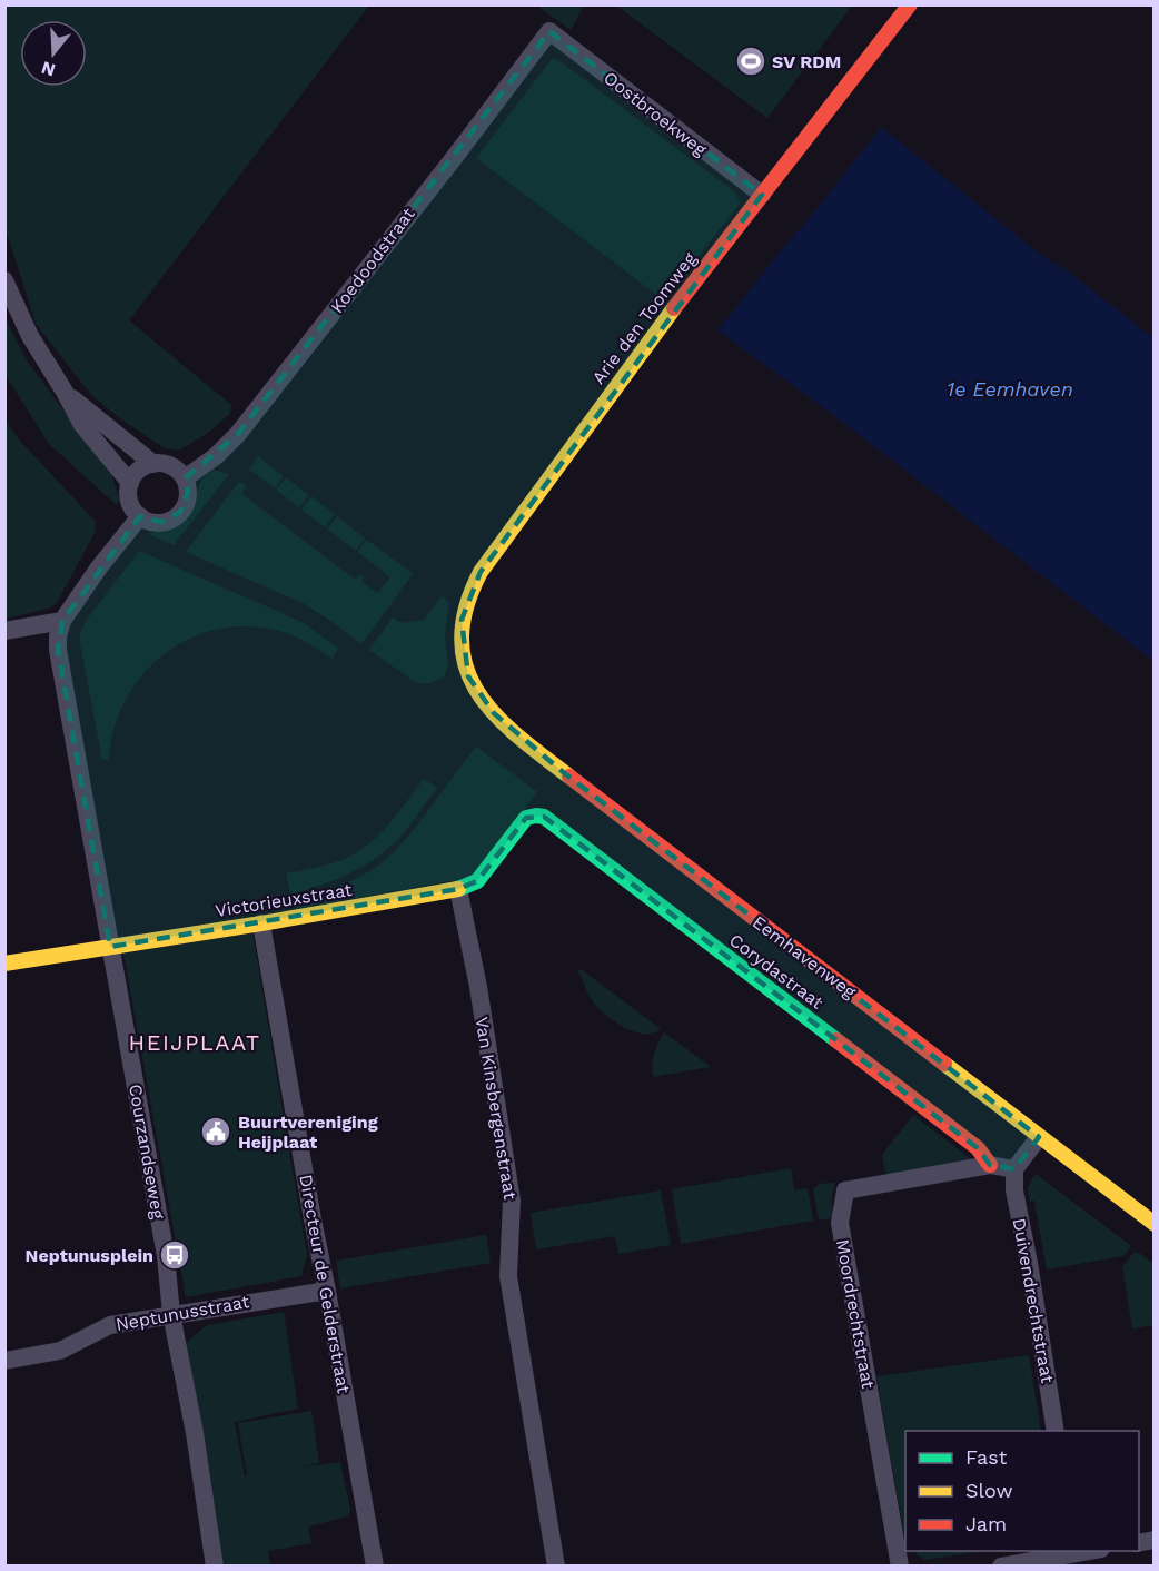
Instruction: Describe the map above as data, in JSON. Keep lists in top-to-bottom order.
{
  "streets": {
    "street": [
      "Oostbroekweg",
      "Koedoodstraat",
      "Arie den Toomweg",
      "Victorieuxstraat",
      "Eemhavenweg",
      "Corydastraat",
      "Van Kinsbergenstraat",
      "Courzandseweg",
      "Directeur de Gelderstraat",
      "Duivendrechtstraat",
      "Neptunusstraat",
      "Moordrechtstraat"
    ]
  },
  "crossings": [
    ["Oostbroekweg", "Koedoodstraat"],
    ["Oostbroekweg", "Arie den Toomweg"],
    ["Arie den Toomweg", "Eemhavenweg"],
    ["Victorieuxstraat", "Corydastraat"],
    ["Victorieuxstraat", "Van Kinsbergenstraat"],
    ["Victorieuxstraat", "Courzandseweg"],
    ["Victorieuxstraat", "Directeur de Gelderstraat"],
    ["Corydastraat", "Moordrechtstraat"],
    ["Courzandseweg", "Neptunusstraat"],
    ["Directeur de Gelderstraat", "Neptunusstraat"],
    ["Duivendrechtstraat", "Moordrechtstraat"]
  ],
  "districts": ["HEIJPLAAT"],
  "water": ["1e Eemhaven"],
  "places": {
    "sports": ["SV RDM"],
    "public building": ["Buurtvereniging Heijplaat"],
    "bus stop": ["Neptunusplein"]
  },
  "legend": ["Fast", "Slow", "Jam"],
  "north": "bottom"
}
